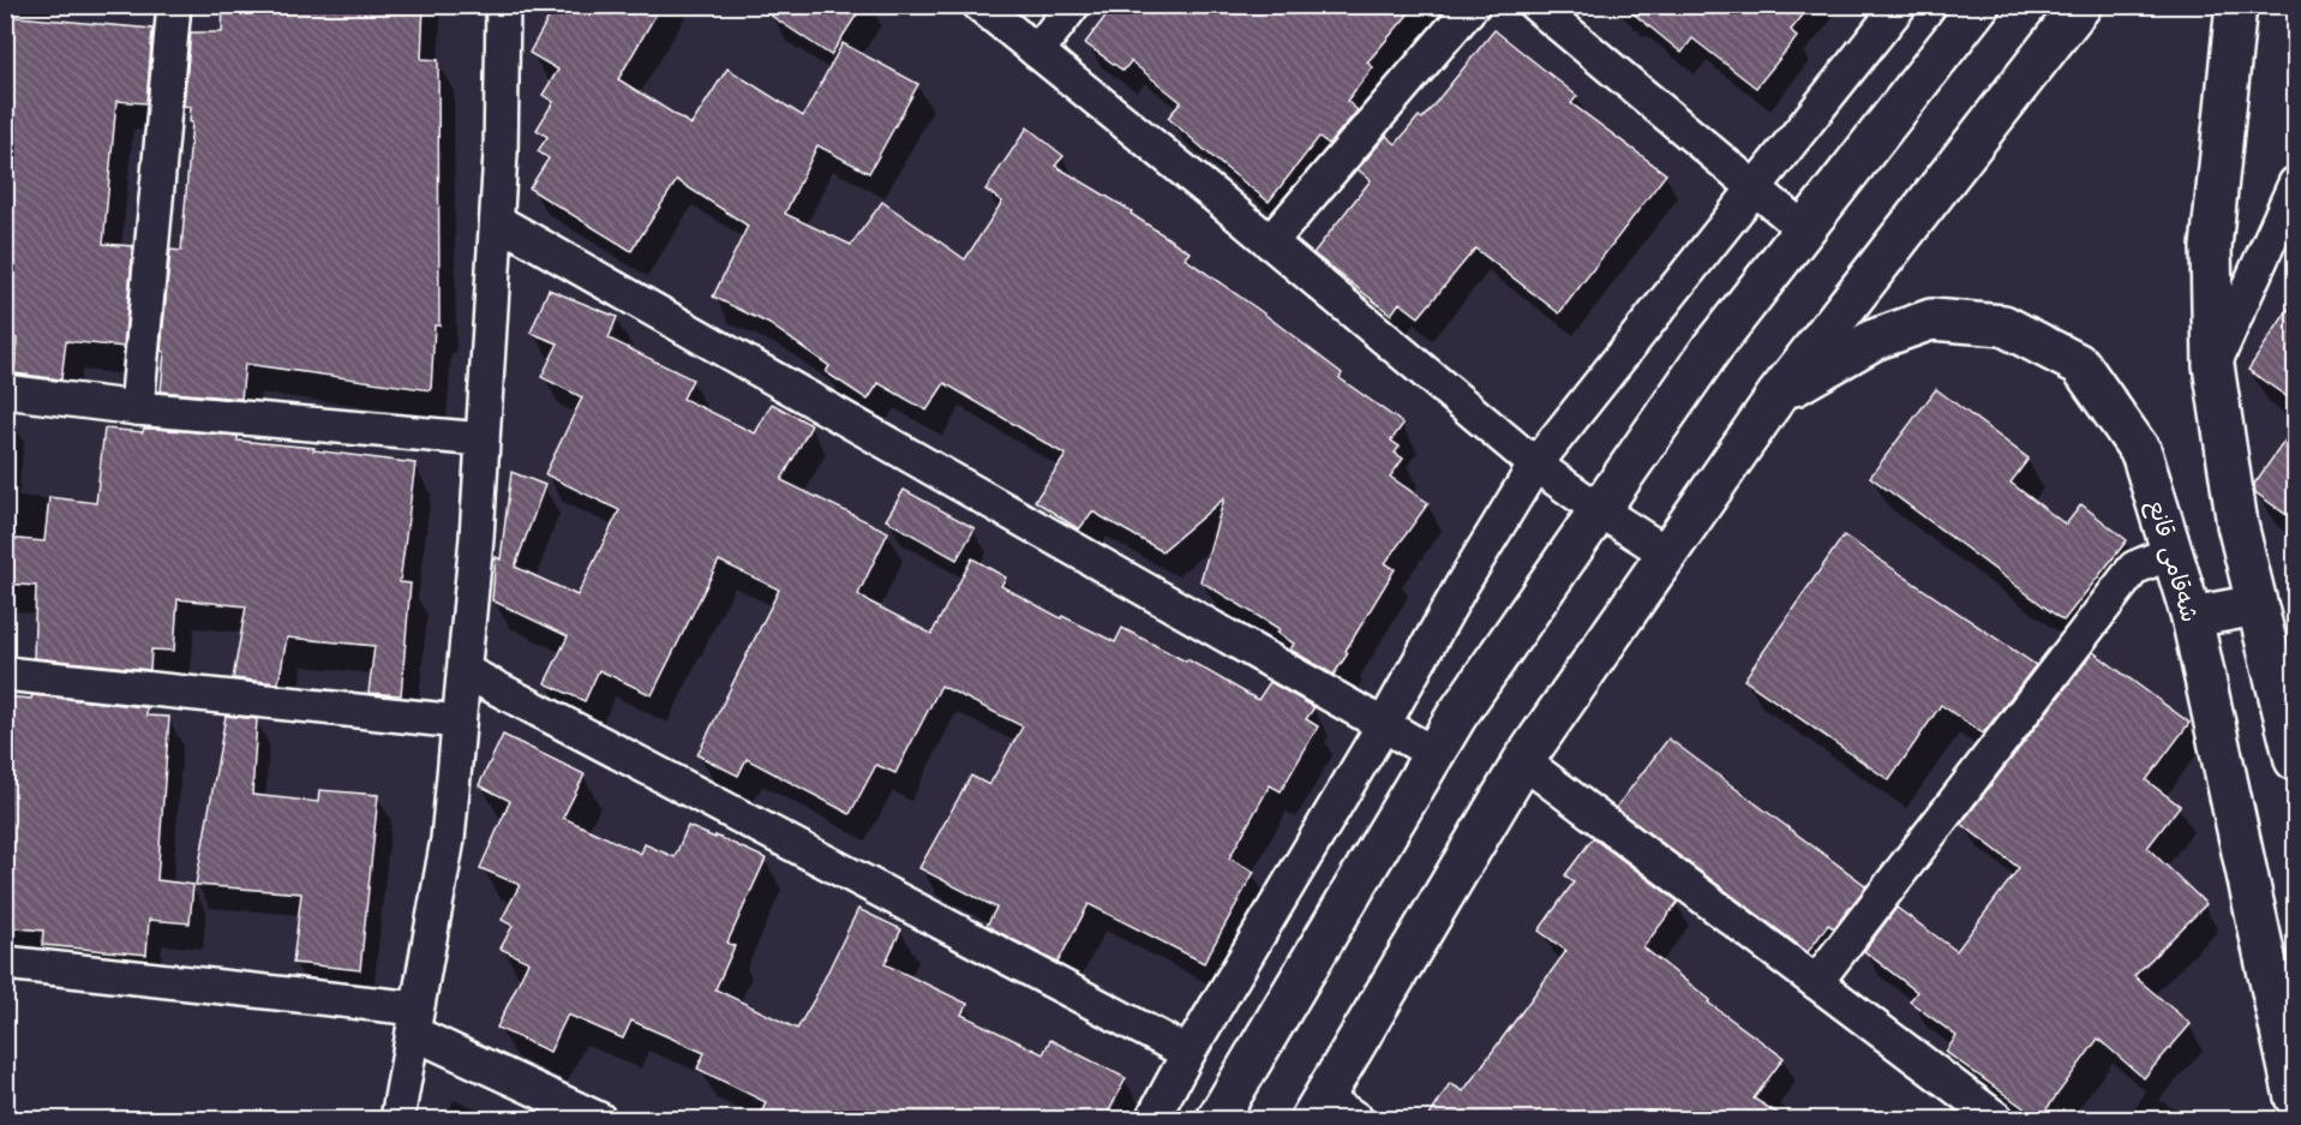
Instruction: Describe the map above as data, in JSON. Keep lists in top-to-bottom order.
{
  "streets": {
    "main road": ["شەقامی قانع"]
  }
}
